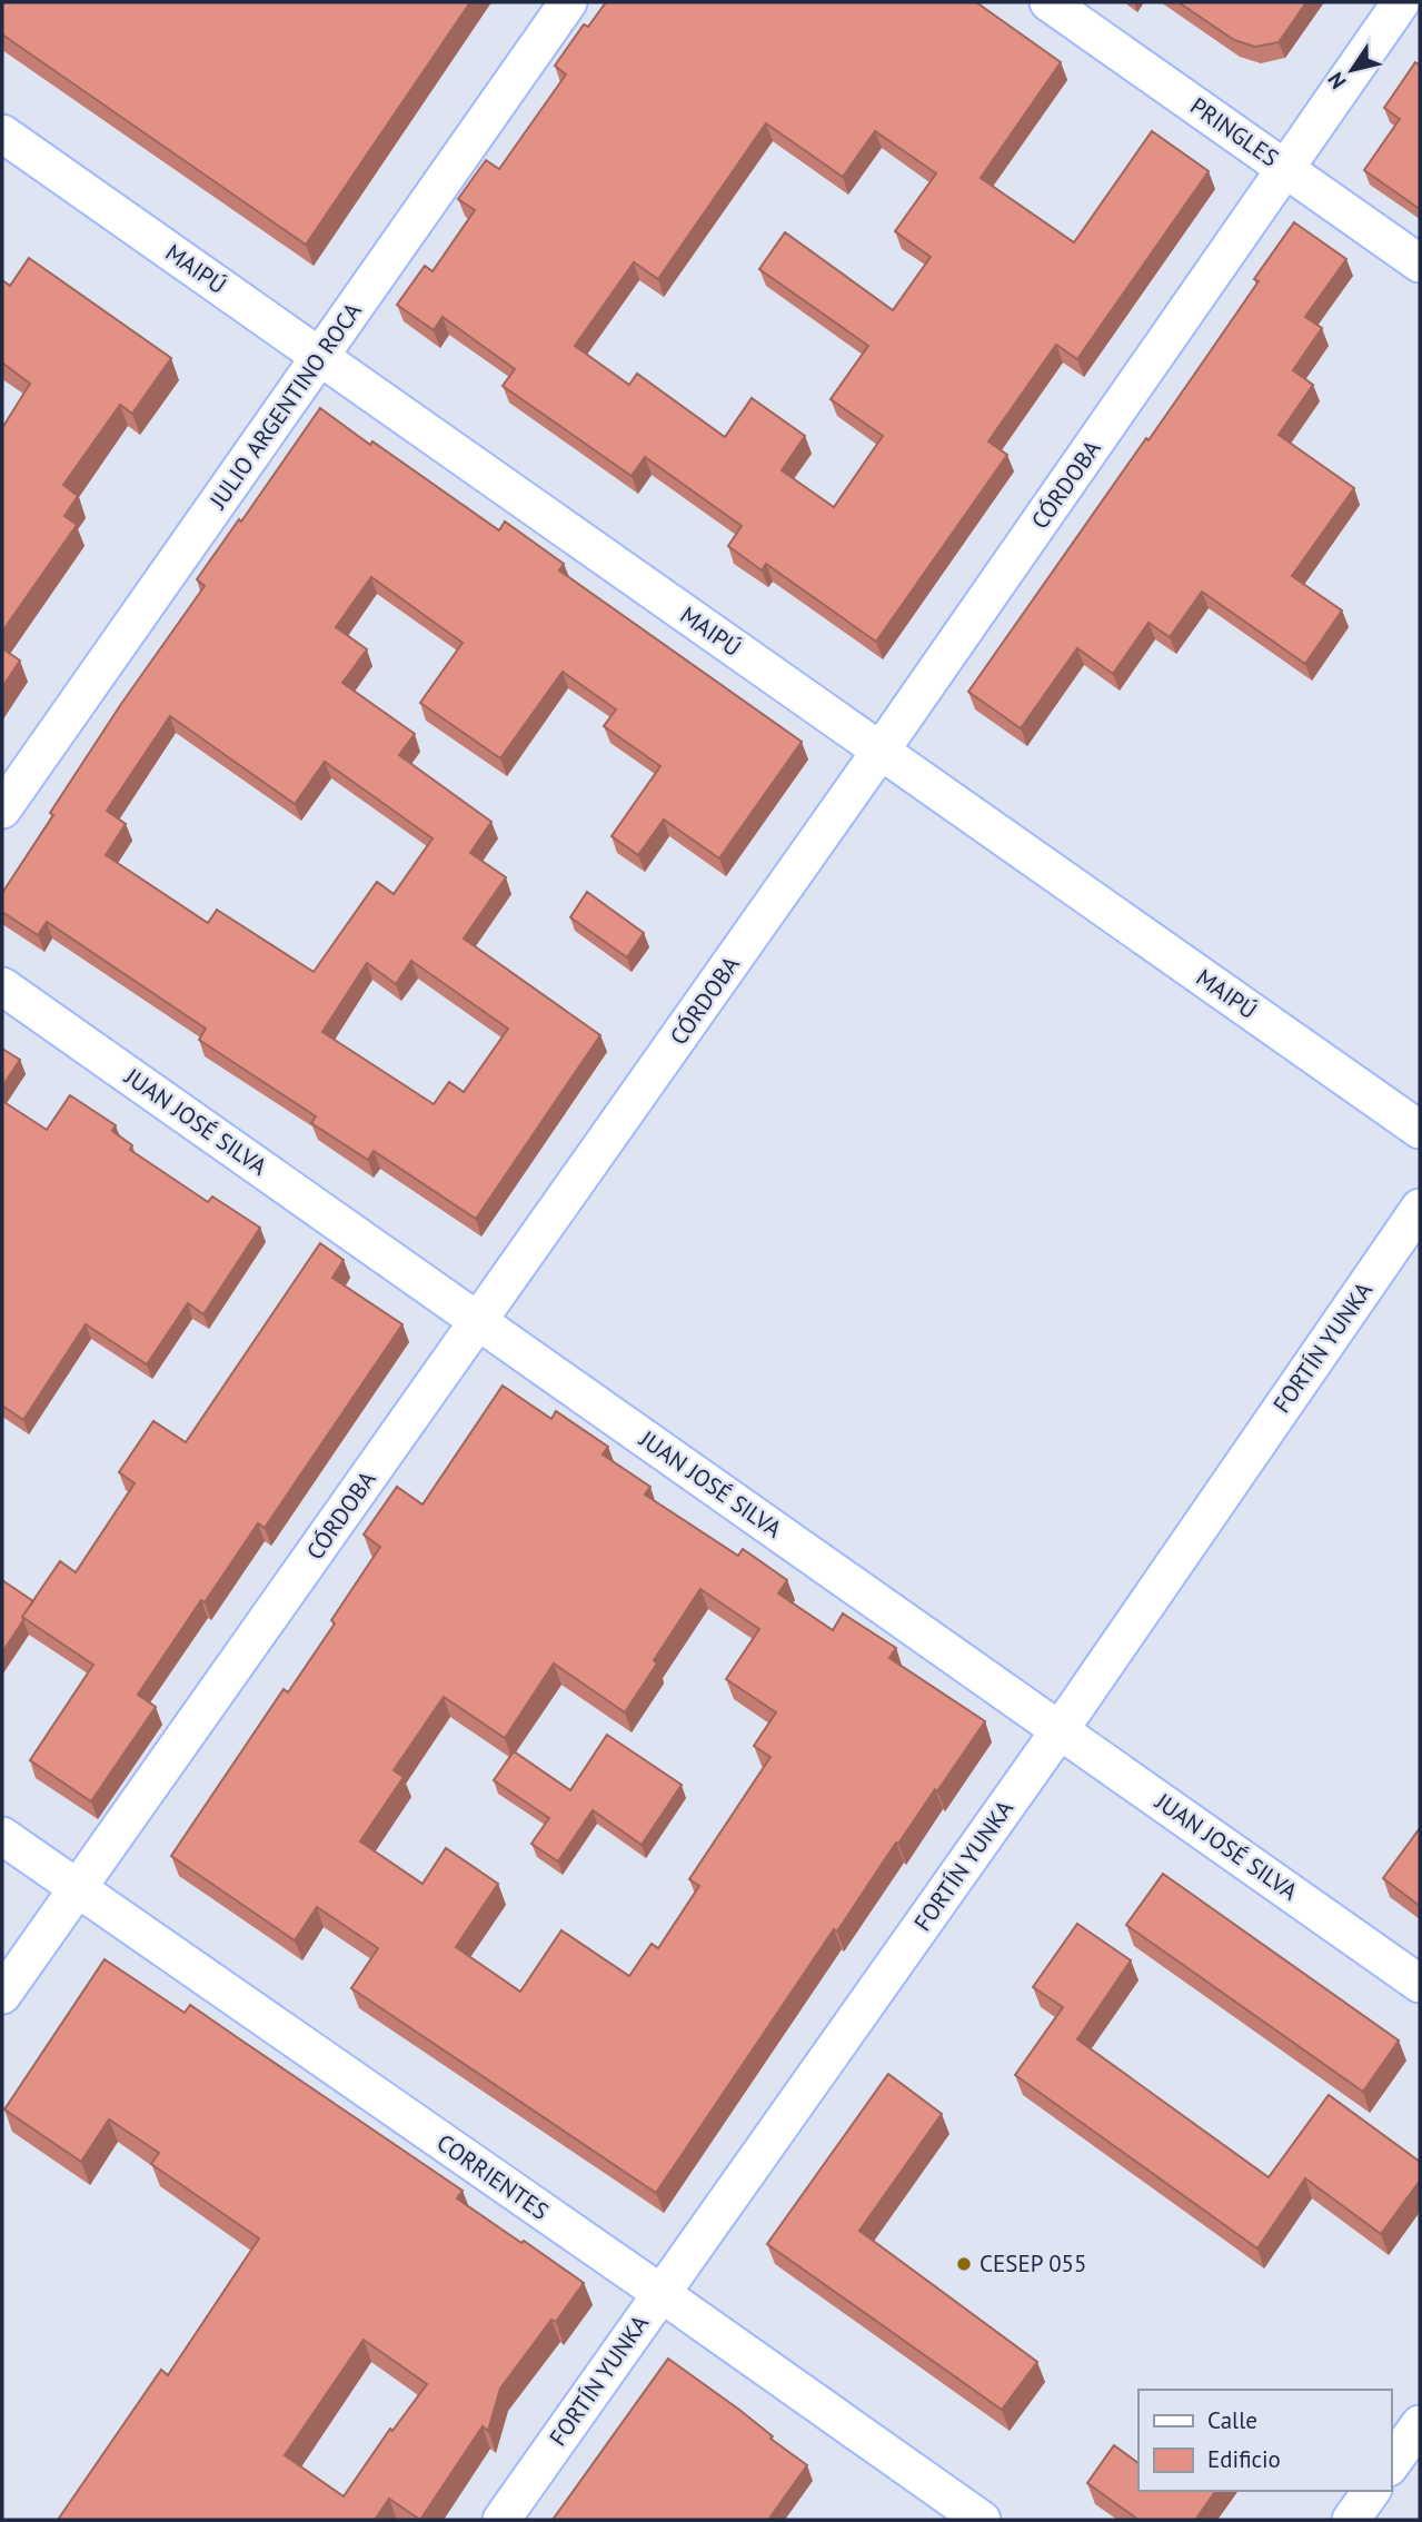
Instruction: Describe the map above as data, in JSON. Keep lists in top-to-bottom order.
{
  "streets": {
    "street": [
      "PRINGLES",
      "MAIPÚ",
      "JULIO ARGENTINO ROCA",
      "CÓRDOBA",
      "JUAN JOSÉ SILVA",
      "FORTÍN YUNKA",
      "CORRIENTES"
    ]
  },
  "crossings": [
    ["PRINGLES", "CÓRDOBA"],
    ["MAIPÚ", "JULIO ARGENTINO ROCA"],
    ["MAIPÚ", "CÓRDOBA"],
    ["CÓRDOBA", "JUAN JOSÉ SILVA"],
    ["CÓRDOBA", "CORRIENTES"],
    ["JUAN JOSÉ SILVA", "FORTÍN YUNKA"],
    ["FORTÍN YUNKA", "CORRIENTES"]
  ],
  "places": ["CESEP 055"],
  "legend": ["Calle", "Edificio"],
  "north": "bottom left"
}
